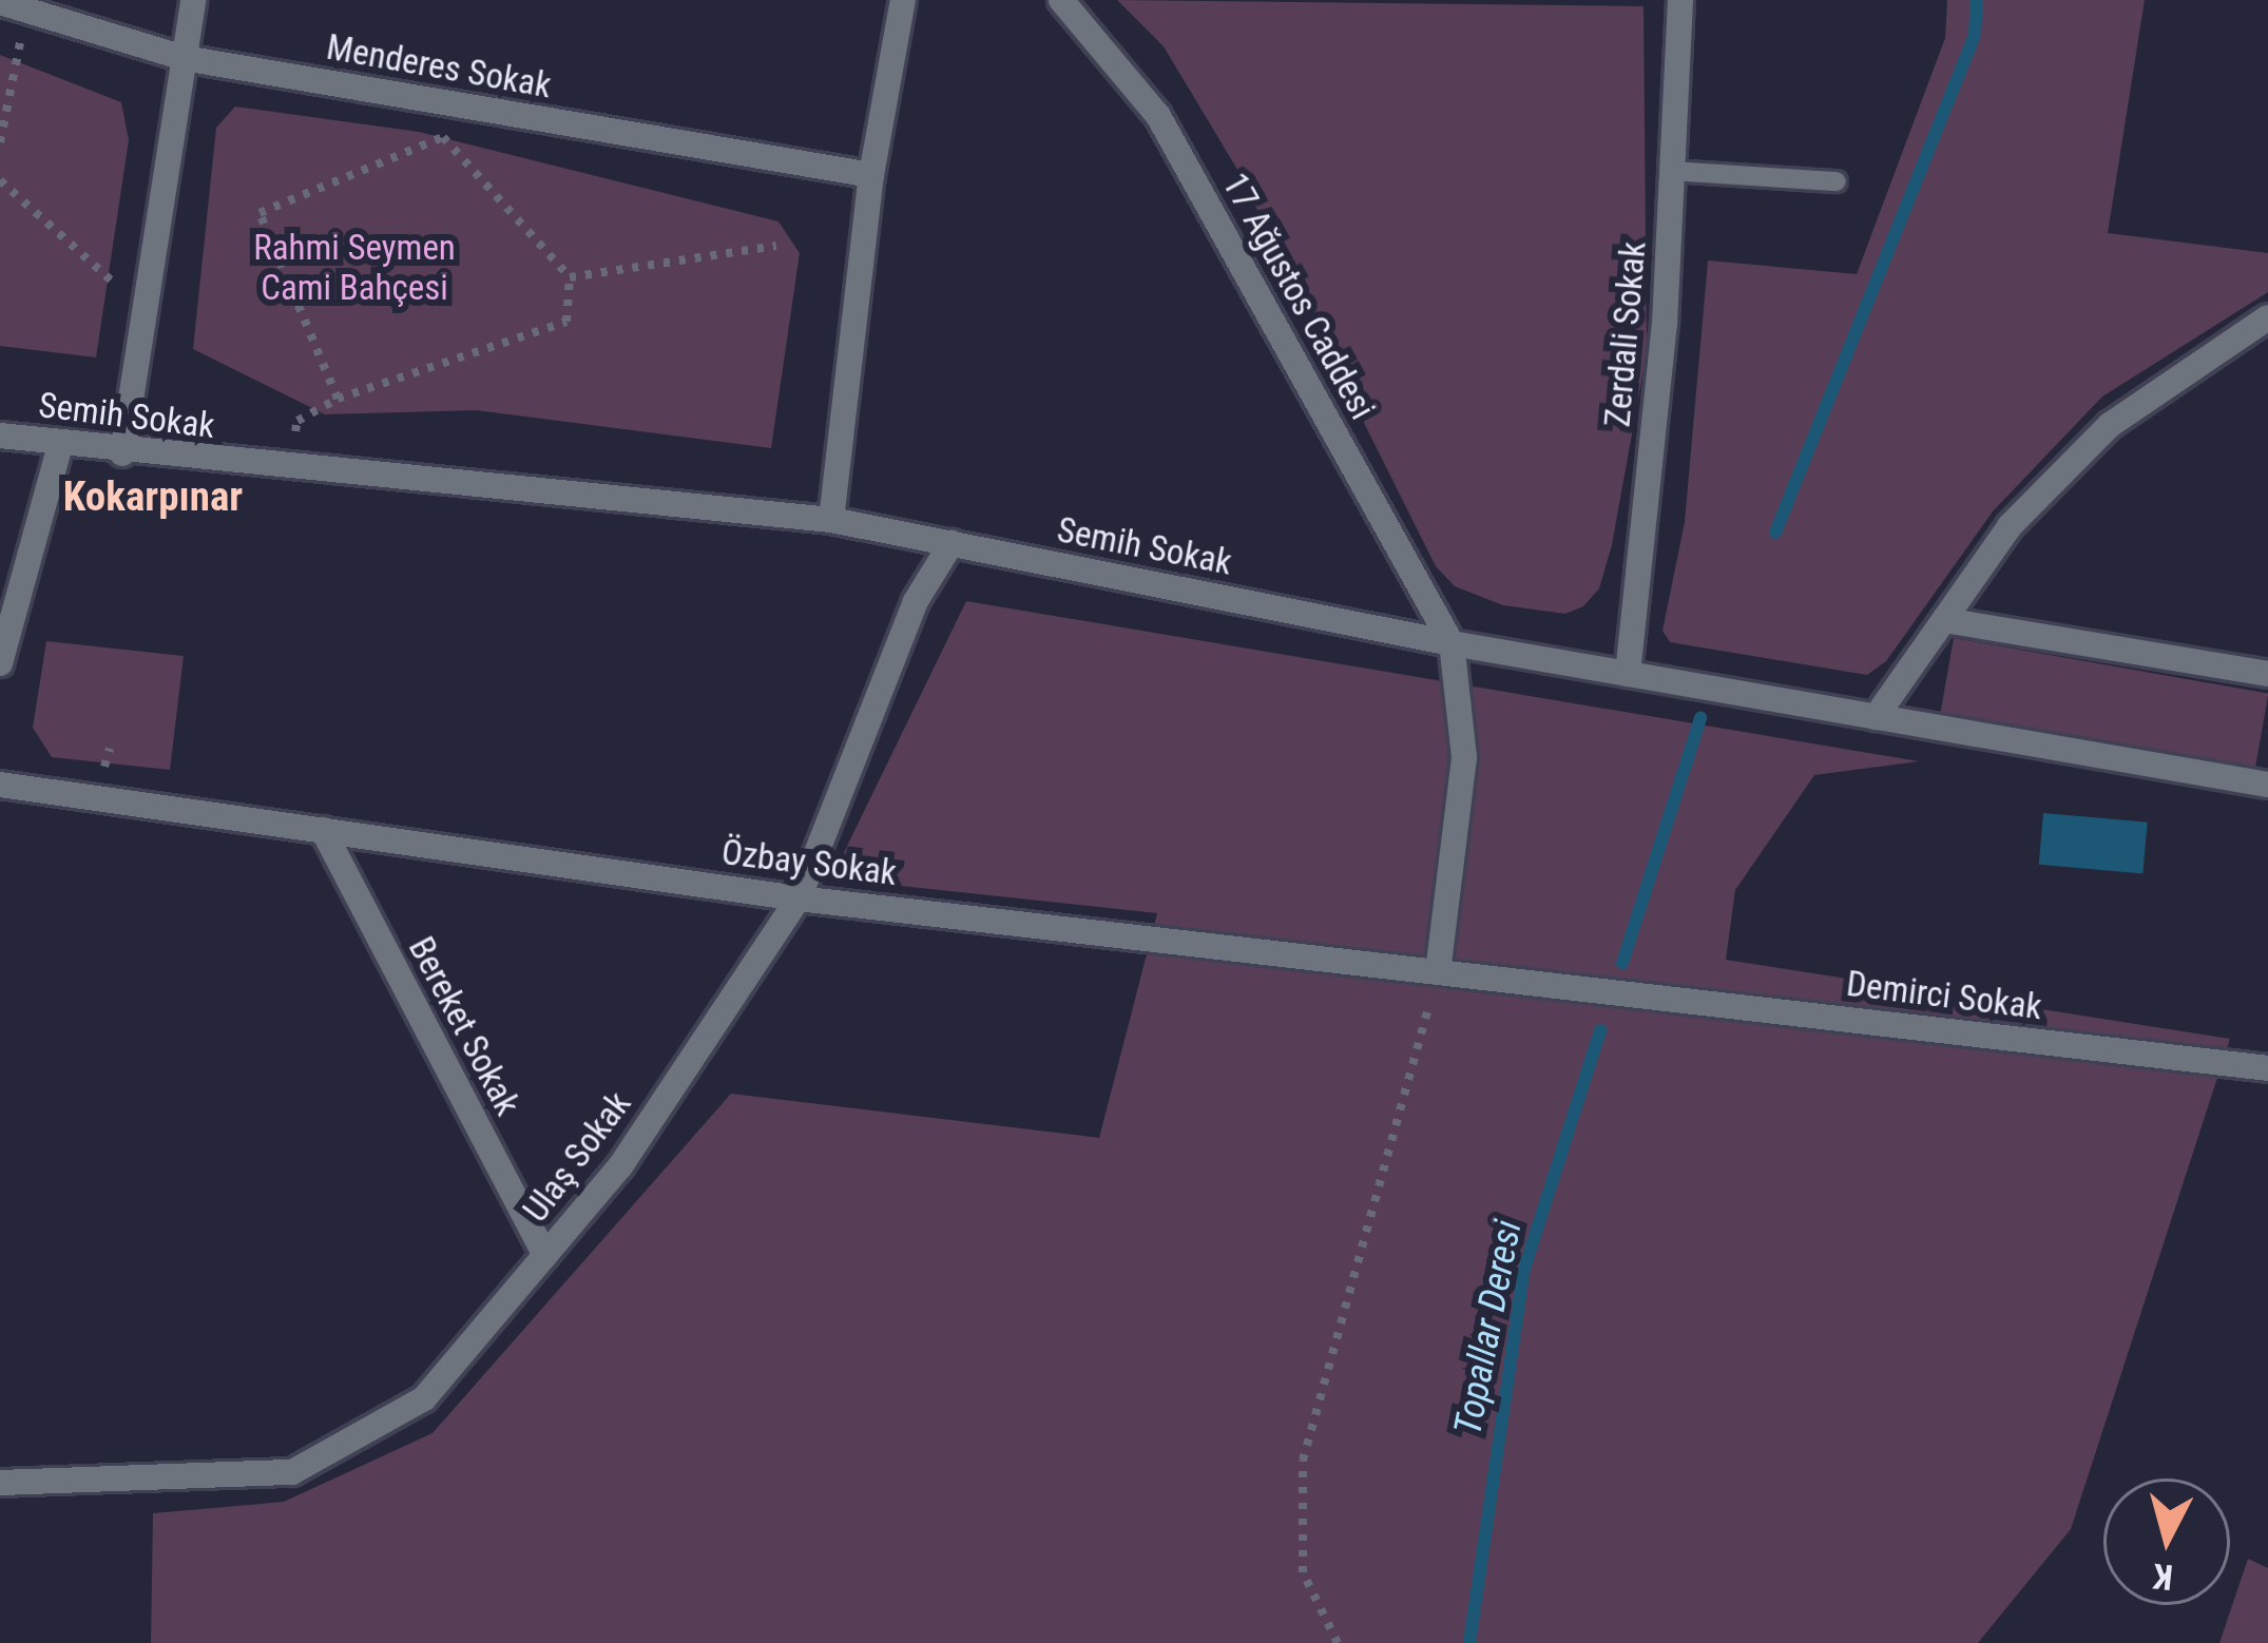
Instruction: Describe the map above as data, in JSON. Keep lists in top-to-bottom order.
{
  "streets": {
    "street": [
      "Menderes Sokak",
      "17 Ağustos Caddesi",
      "Zerdali Sokak",
      "Semih Sokak",
      "Özbay Sokak",
      "Demirci Sokak",
      "Bereket Sokak",
      "Ulaş Sokak"
    ]
  },
  "crossings": [
    ["17 Ağustos Caddesi", "Semih Sokak"],
    ["Zerdali Sokak", "Semih Sokak"],
    ["Semih Sokak", "Ulaş Sokak"],
    ["Özbay Sokak", "Demirci Sokak"],
    ["Özbay Sokak", "Bereket Sokak"],
    ["Özbay Sokak", "Ulaş Sokak"],
    ["Bereket Sokak", "Ulaş Sokak"]
  ],
  "districts": ["Kokarpınar"],
  "water": ["Topallar Deresi"],
  "parks": ["Rahmi Seymen Cami Bahçesi"],
  "north": "bottom"
}
